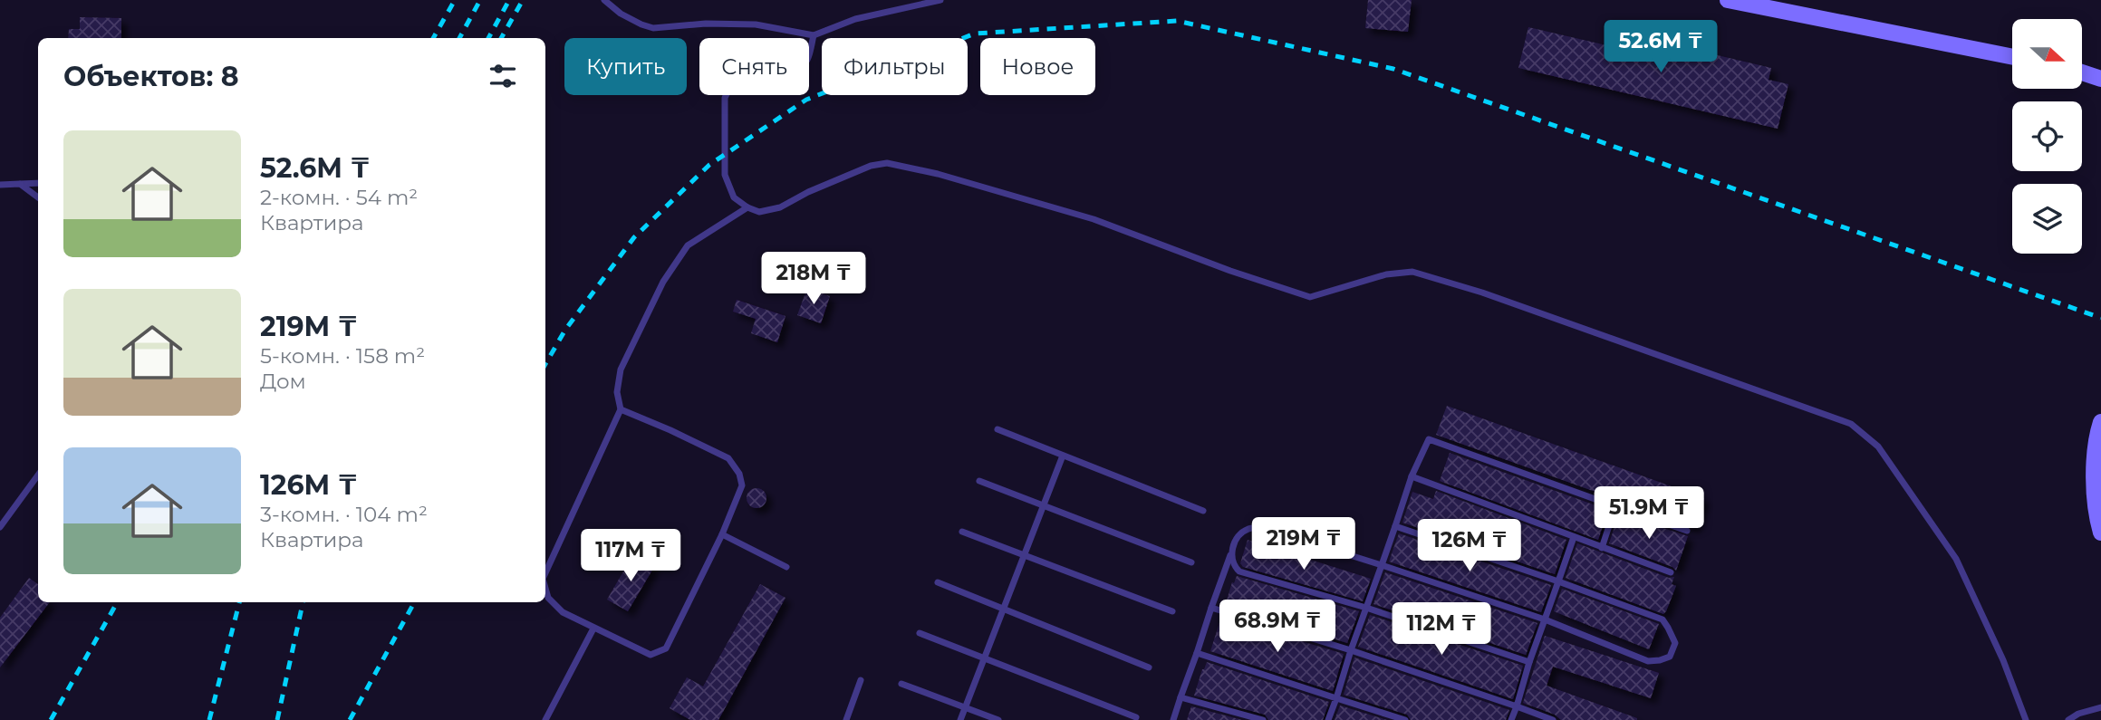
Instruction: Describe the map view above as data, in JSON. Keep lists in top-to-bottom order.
{
  "north": "right",
  "page": {
    "price": [
      "52.6M ₸",
      "218M ₸",
      "51.9M ₸",
      "219M ₸",
      "126M ₸",
      "117M ₸",
      "68.9M ₸",
      "112M ₸"
    ],
    "chip": [
      "Купить",
      "Снять",
      "Фильтры",
      "Новое"
    ],
    "heading": "Объектов: 8",
    "list": [
      {
        "name": "52.6M ₸",
        "note": "2-комн. · 54 m² · Квартира"
      },
      {
        "name": "219M ₸",
        "note": "5-комн. · 158 m² · Дом"
      },
      {
        "name": "126M ₸",
        "note": "3-комн. · 104 m² · Квартира"
      }
    ]
  }
}
